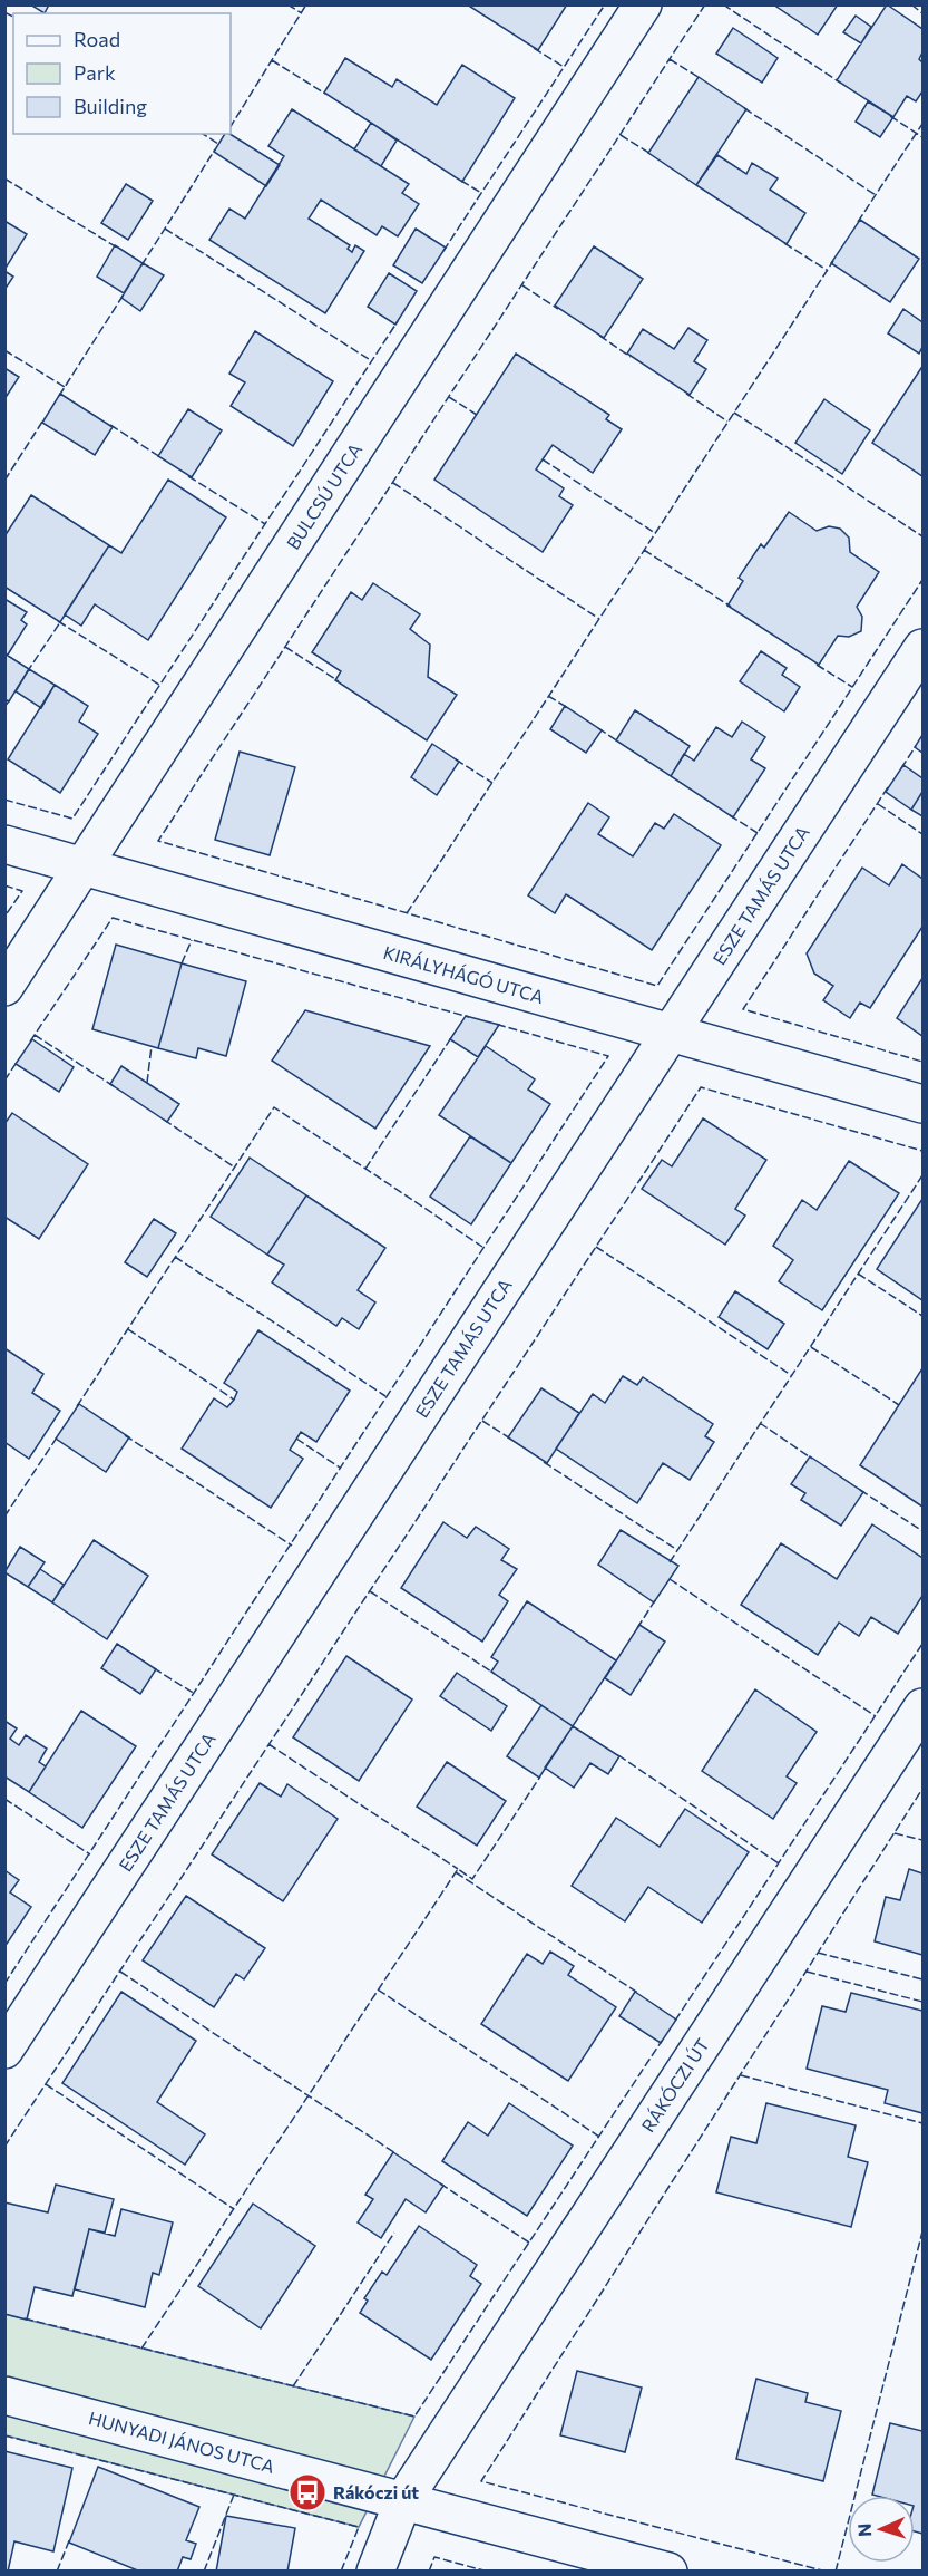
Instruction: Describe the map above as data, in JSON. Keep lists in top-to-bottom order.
{
  "streets": {
    "street": [
      "BULCSÚ UTCA",
      "ESZE TAMÁS UTCA",
      "KIRÁLYHÁGÓ UTCA",
      "RÁKÓCZI ÚT",
      "HUNYADI JÁNOS UTCA"
    ]
  },
  "crossings": [
    ["BULCSÚ UTCA", "KIRÁLYHÁGÓ UTCA"],
    ["ESZE TAMÁS UTCA", "KIRÁLYHÁGÓ UTCA"],
    ["RÁKÓCZI ÚT", "HUNYADI JÁNOS UTCA"]
  ],
  "places": {
    "bus stop": ["Rákóczi út"]
  },
  "legend": ["Road", "Park", "Building"],
  "north": "left"
}
